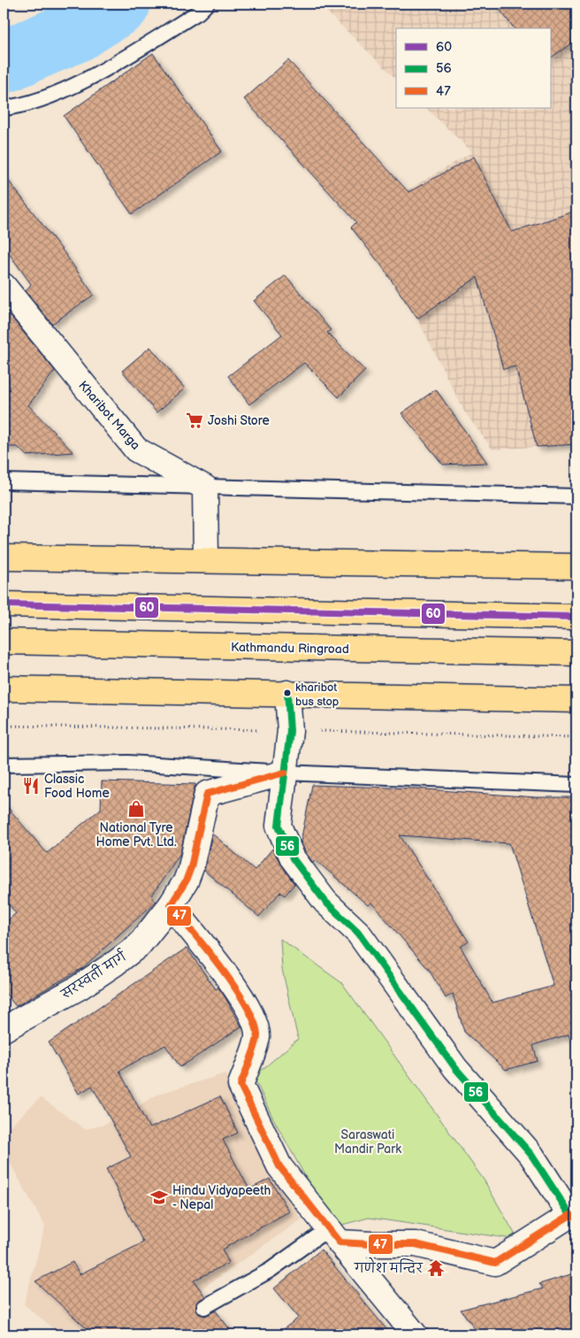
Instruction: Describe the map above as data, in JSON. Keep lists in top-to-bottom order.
{
  "streets": {
    "main road": ["Kathmandu Ringroad"],
    "street": ["Kharibot Marga", "सरस्वती मार्ग"]
  },
  "parks": ["Saraswati Mandir Park"],
  "places": {
    "supermarket": ["Joshi Store"],
    "other": ["kharibot bus stop"],
    "restaurant": ["Classic Food Home"],
    "shop": ["National Tyre Home Pvt. Ltd."],
    "school or university": ["Hindu Vidyapeeth - Nepal"],
    "temple": ["गणेश मन्दिर"]
  },
  "lines": ["transit line 60", "transit line 56", "transit line 47"],
  "legend": ["60", "56", "47"]
}
